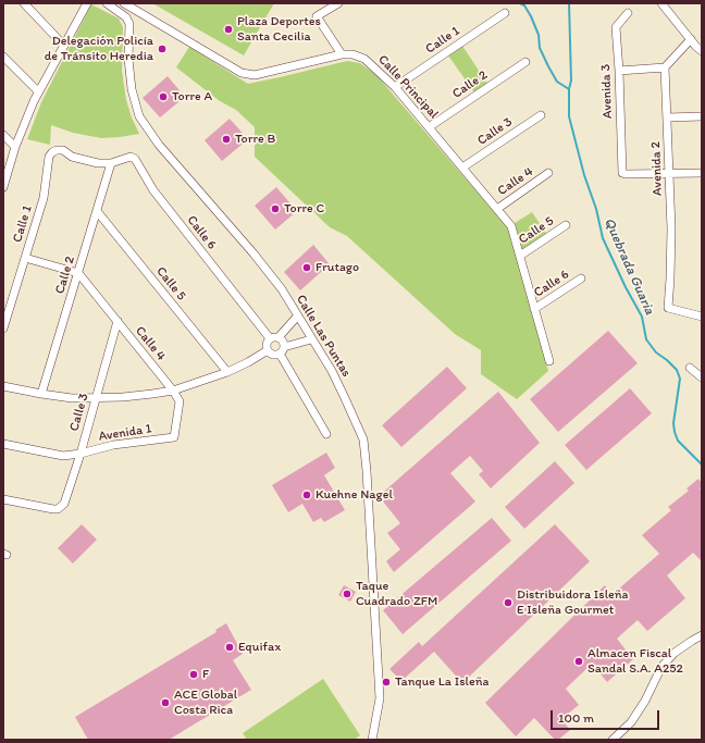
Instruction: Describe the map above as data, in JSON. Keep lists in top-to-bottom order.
{
  "streets": {
    "street": [
      "Calle 1",
      "Calle 2",
      "Calle Principal",
      "Avenida 3",
      "Calle 3",
      "Avenida 2",
      "Calle 4",
      "Calle 5",
      "Calle 6",
      "Calle Las Puntas",
      "Avenida 1"
    ]
  },
  "crossings": [
    ["Calle 1", "Calle 2"],
    ["Calle 1", "Calle Principal"],
    ["Calle 1", "Calle 6"],
    ["Calle 2", "Calle Principal"],
    ["Calle 2", "Calle 4"],
    ["Calle 2", "Calle 5"],
    ["Calle 2", "Calle 6"],
    ["Calle Principal", "Calle 3"],
    ["Calle Principal", "Calle 4"],
    ["Calle Principal", "Calle 5"],
    ["Calle Principal", "Calle 6"],
    ["Avenida 3", "Avenida 2"],
    ["Calle 3", "Calle 4"],
    ["Calle 3", "Avenida 1"],
    ["Calle 4", "Avenida 1"]
  ],
  "water": ["Quebrada Guaria"],
  "places": [
    "Plaza Deportes Santa Cecilia",
    "Delegación Policía de Tránsito Heredia",
    "Torre A",
    "Torre B",
    "Torre C",
    "Frutago",
    "Kuehne Nagel",
    "Taque Cuadrado ZFM",
    "Distribuidora Isleña E Isleña Gourmet",
    "Equifax",
    "Almacen Fiscal Sandal S.A. A252",
    "F",
    "Tanque La Isleña",
    "ACE Global Costa Rica"
  ],
  "scale_bar": "100 m"
}
